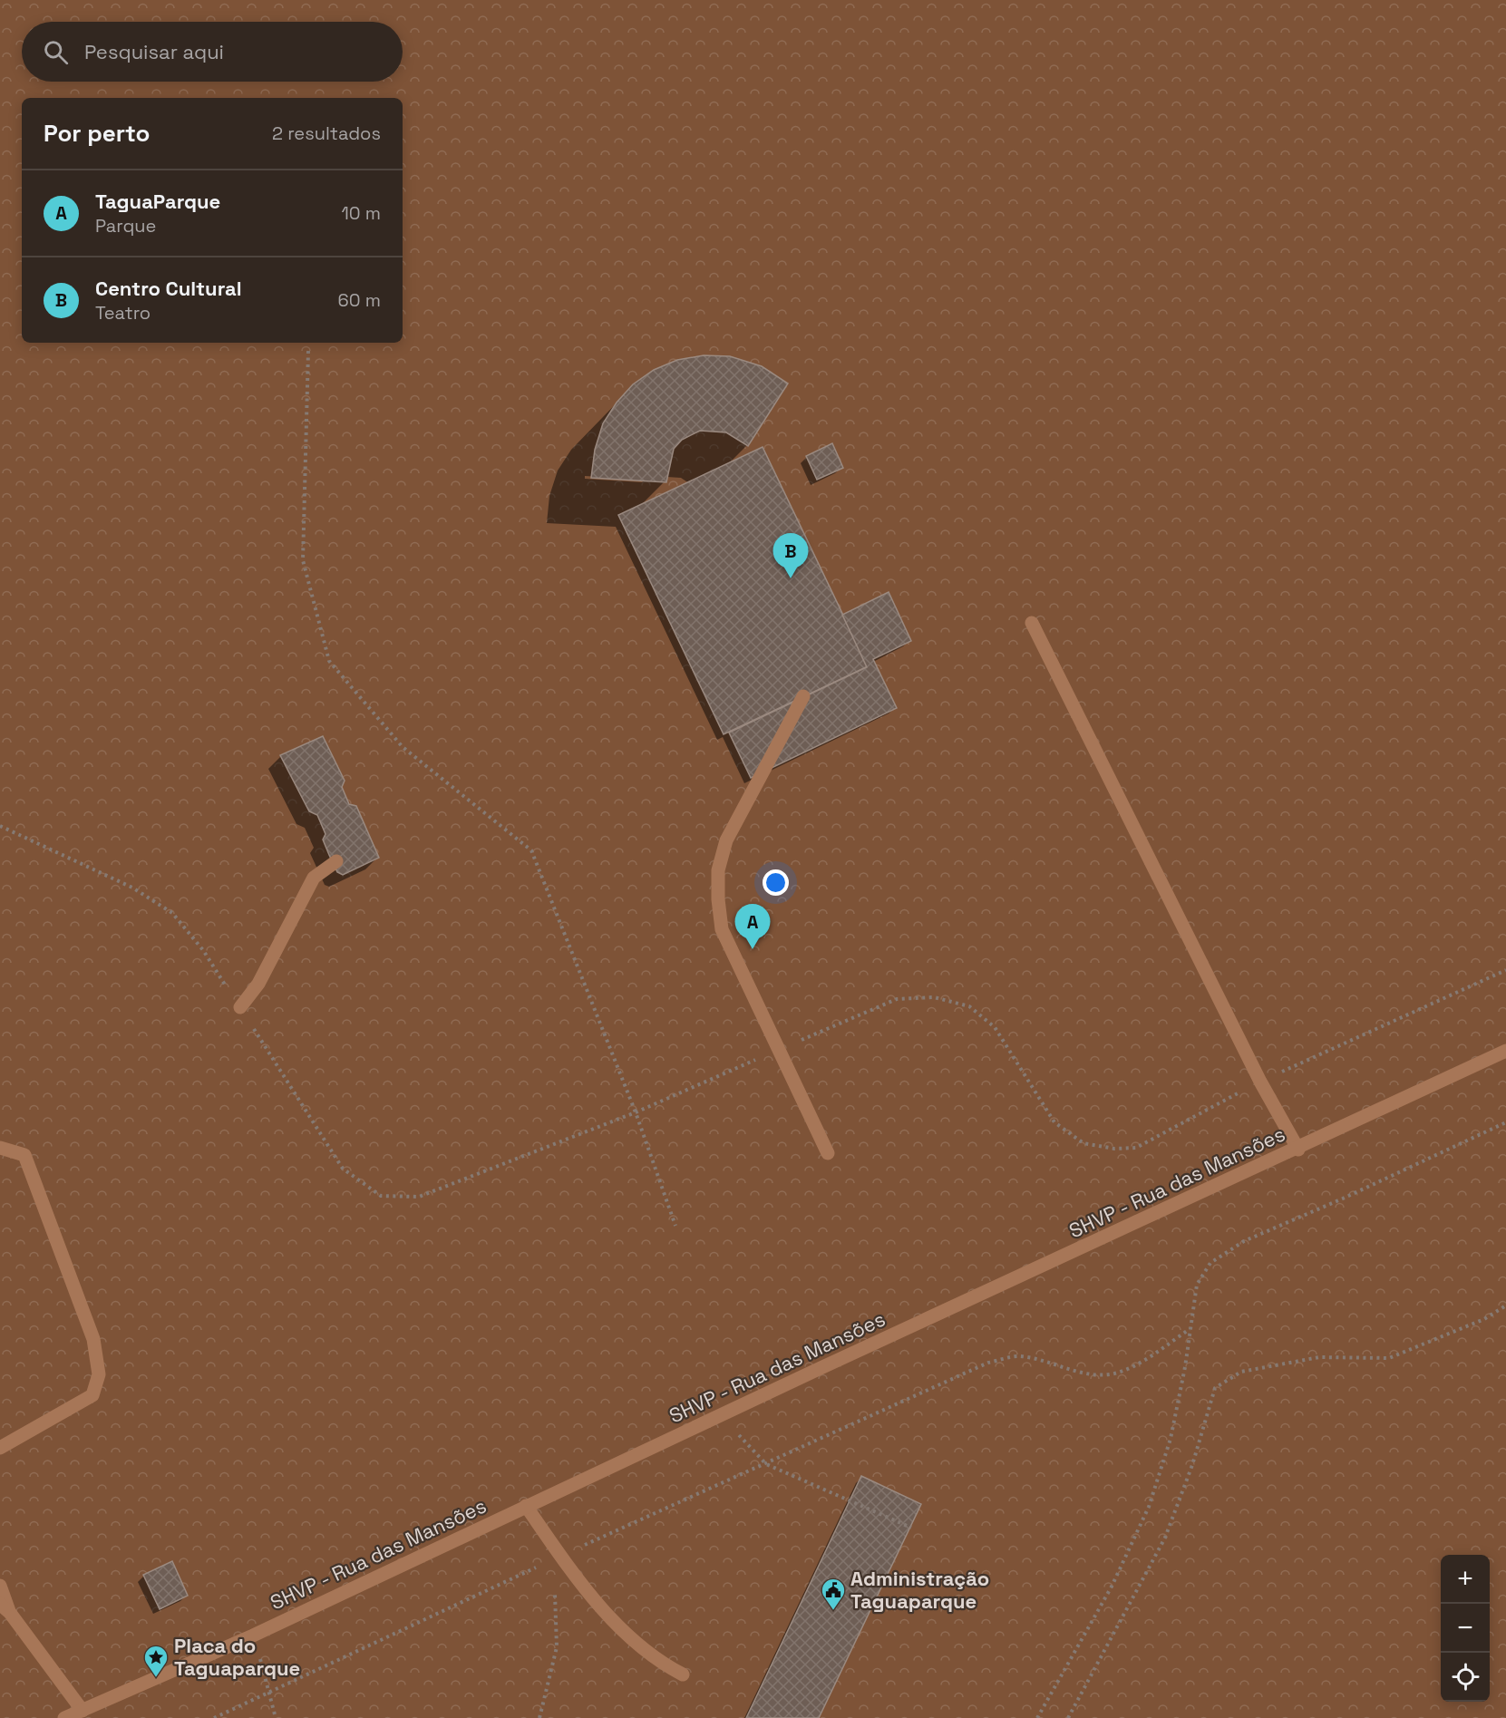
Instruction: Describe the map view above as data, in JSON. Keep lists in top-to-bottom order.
{
  "streets": {
    "street": ["SHVP - Rua das Mansões"]
  },
  "places": {
    "public building": ["Administração Taguaparque"],
    "place": ["Placa do Taguaparque"]
  },
  "page": {
    "search": "Pesquisar aqui",
    "heading": ["Por perto", "2 resultados"],
    "list": [
      {
        "mark": "A",
        "name": "TaguaParque",
        "note": "Parque",
        "value": "10 m"
      },
      {
        "mark": "B",
        "name": "Centro Cultural",
        "note": "Teatro",
        "value": "60 m"
      }
    ],
    "pins": ["B", "A"],
    "map_buttons": ["+", "−"]
  }
}
